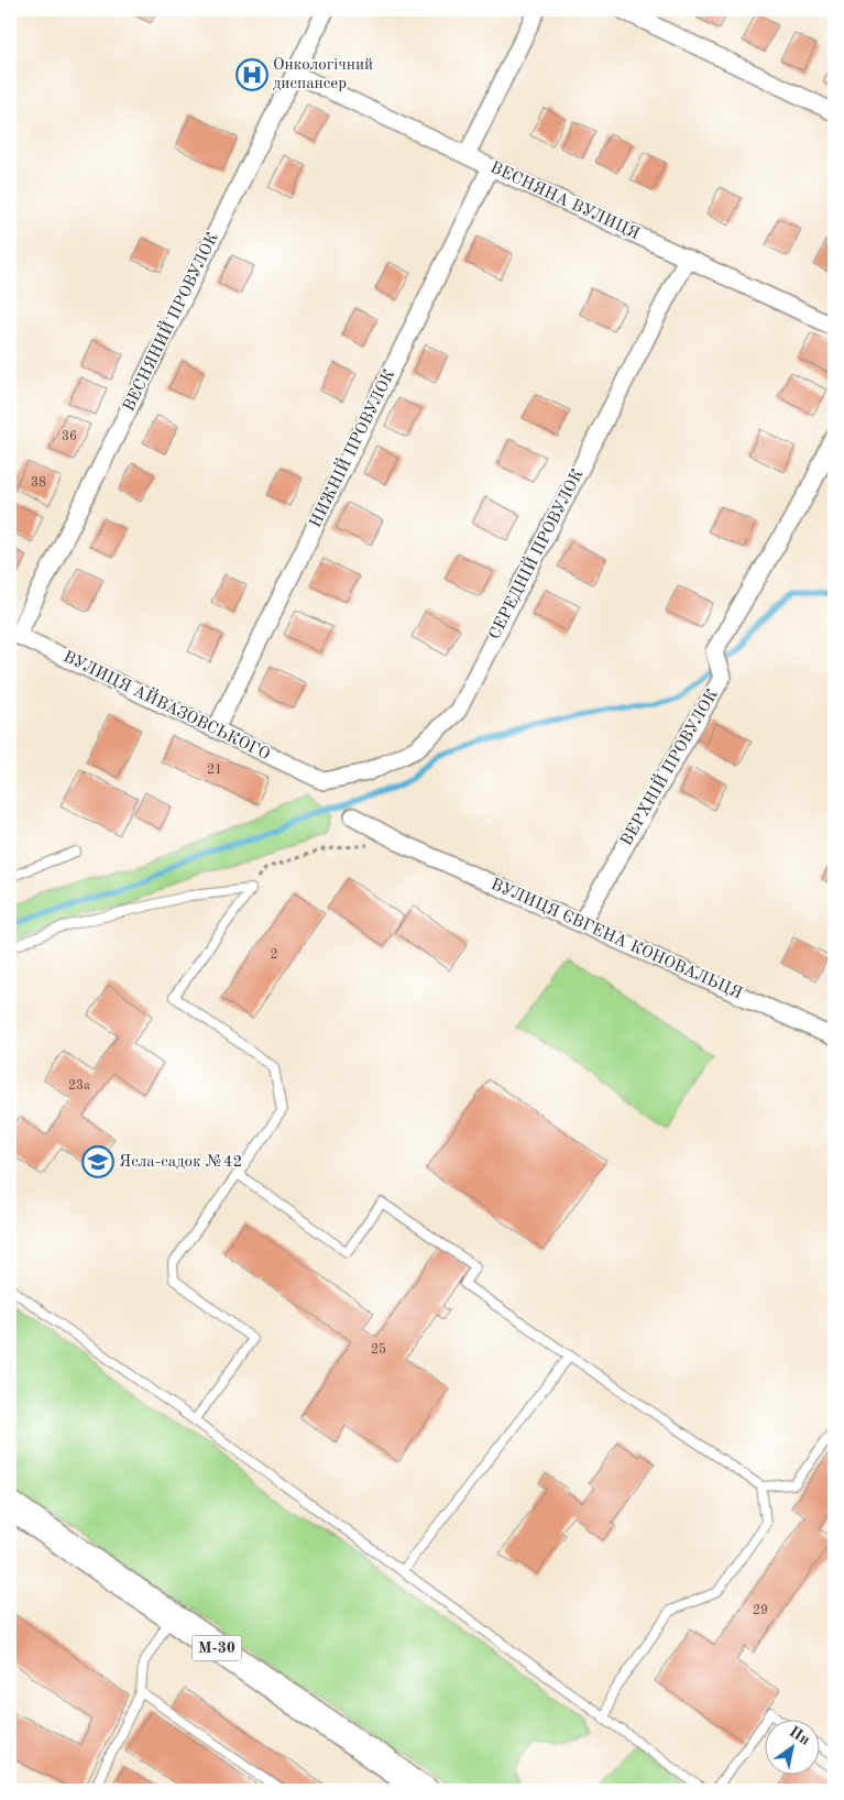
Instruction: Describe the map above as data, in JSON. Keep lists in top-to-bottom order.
{
  "streets": {
    "highway": ["М-30"],
    "street": [
      "ВЕСНЯНА ВУЛИЦЯ",
      "ВЕСНЯНИЙ ПРОВУЛОК",
      "НИЖНІЙ ПРОВУЛОК",
      "СЕРЕДНІЙ ПРОВУЛОК",
      "ВУЛИЦЯ АЙВАЗОВСЬКОГО",
      "ВЕРХНІЙ ПРОВУЛОК",
      "ВУЛИЦЯ ЄВГЕНА КОНОВАЛЬЦЯ"
    ]
  },
  "crossings": [
    ["ВЕСНЯНА ВУЛИЦЯ", "ВЕСНЯНИЙ ПРОВУЛОК"],
    ["ВЕСНЯНА ВУЛИЦЯ", "НИЖНІЙ ПРОВУЛОК"],
    ["ВЕСНЯНА ВУЛИЦЯ", "СЕРЕДНІЙ ПРОВУЛОК"],
    ["ВЕСНЯНИЙ ПРОВУЛОК", "ВУЛИЦЯ АЙВАЗОВСЬКОГО"],
    ["НИЖНІЙ ПРОВУЛОК", "ВУЛИЦЯ АЙВАЗОВСЬКОГО"],
    ["СЕРЕДНІЙ ПРОВУЛОК", "ВУЛИЦЯ АЙВАЗОВСЬКОГО"],
    ["ВЕРХНІЙ ПРОВУЛОК", "ВУЛИЦЯ ЄВГЕНА КОНОВАЛЬЦЯ"]
  ],
  "places": {
    "hospital": ["Онкологічний диспансер"],
    "school or university": ["Ясла-садок №42"]
  },
  "house_numbers": [
    "36",
    "38",
    "21",
    "2",
    "23а",
    "25",
    "29"
  ],
  "north": "top right"
}
